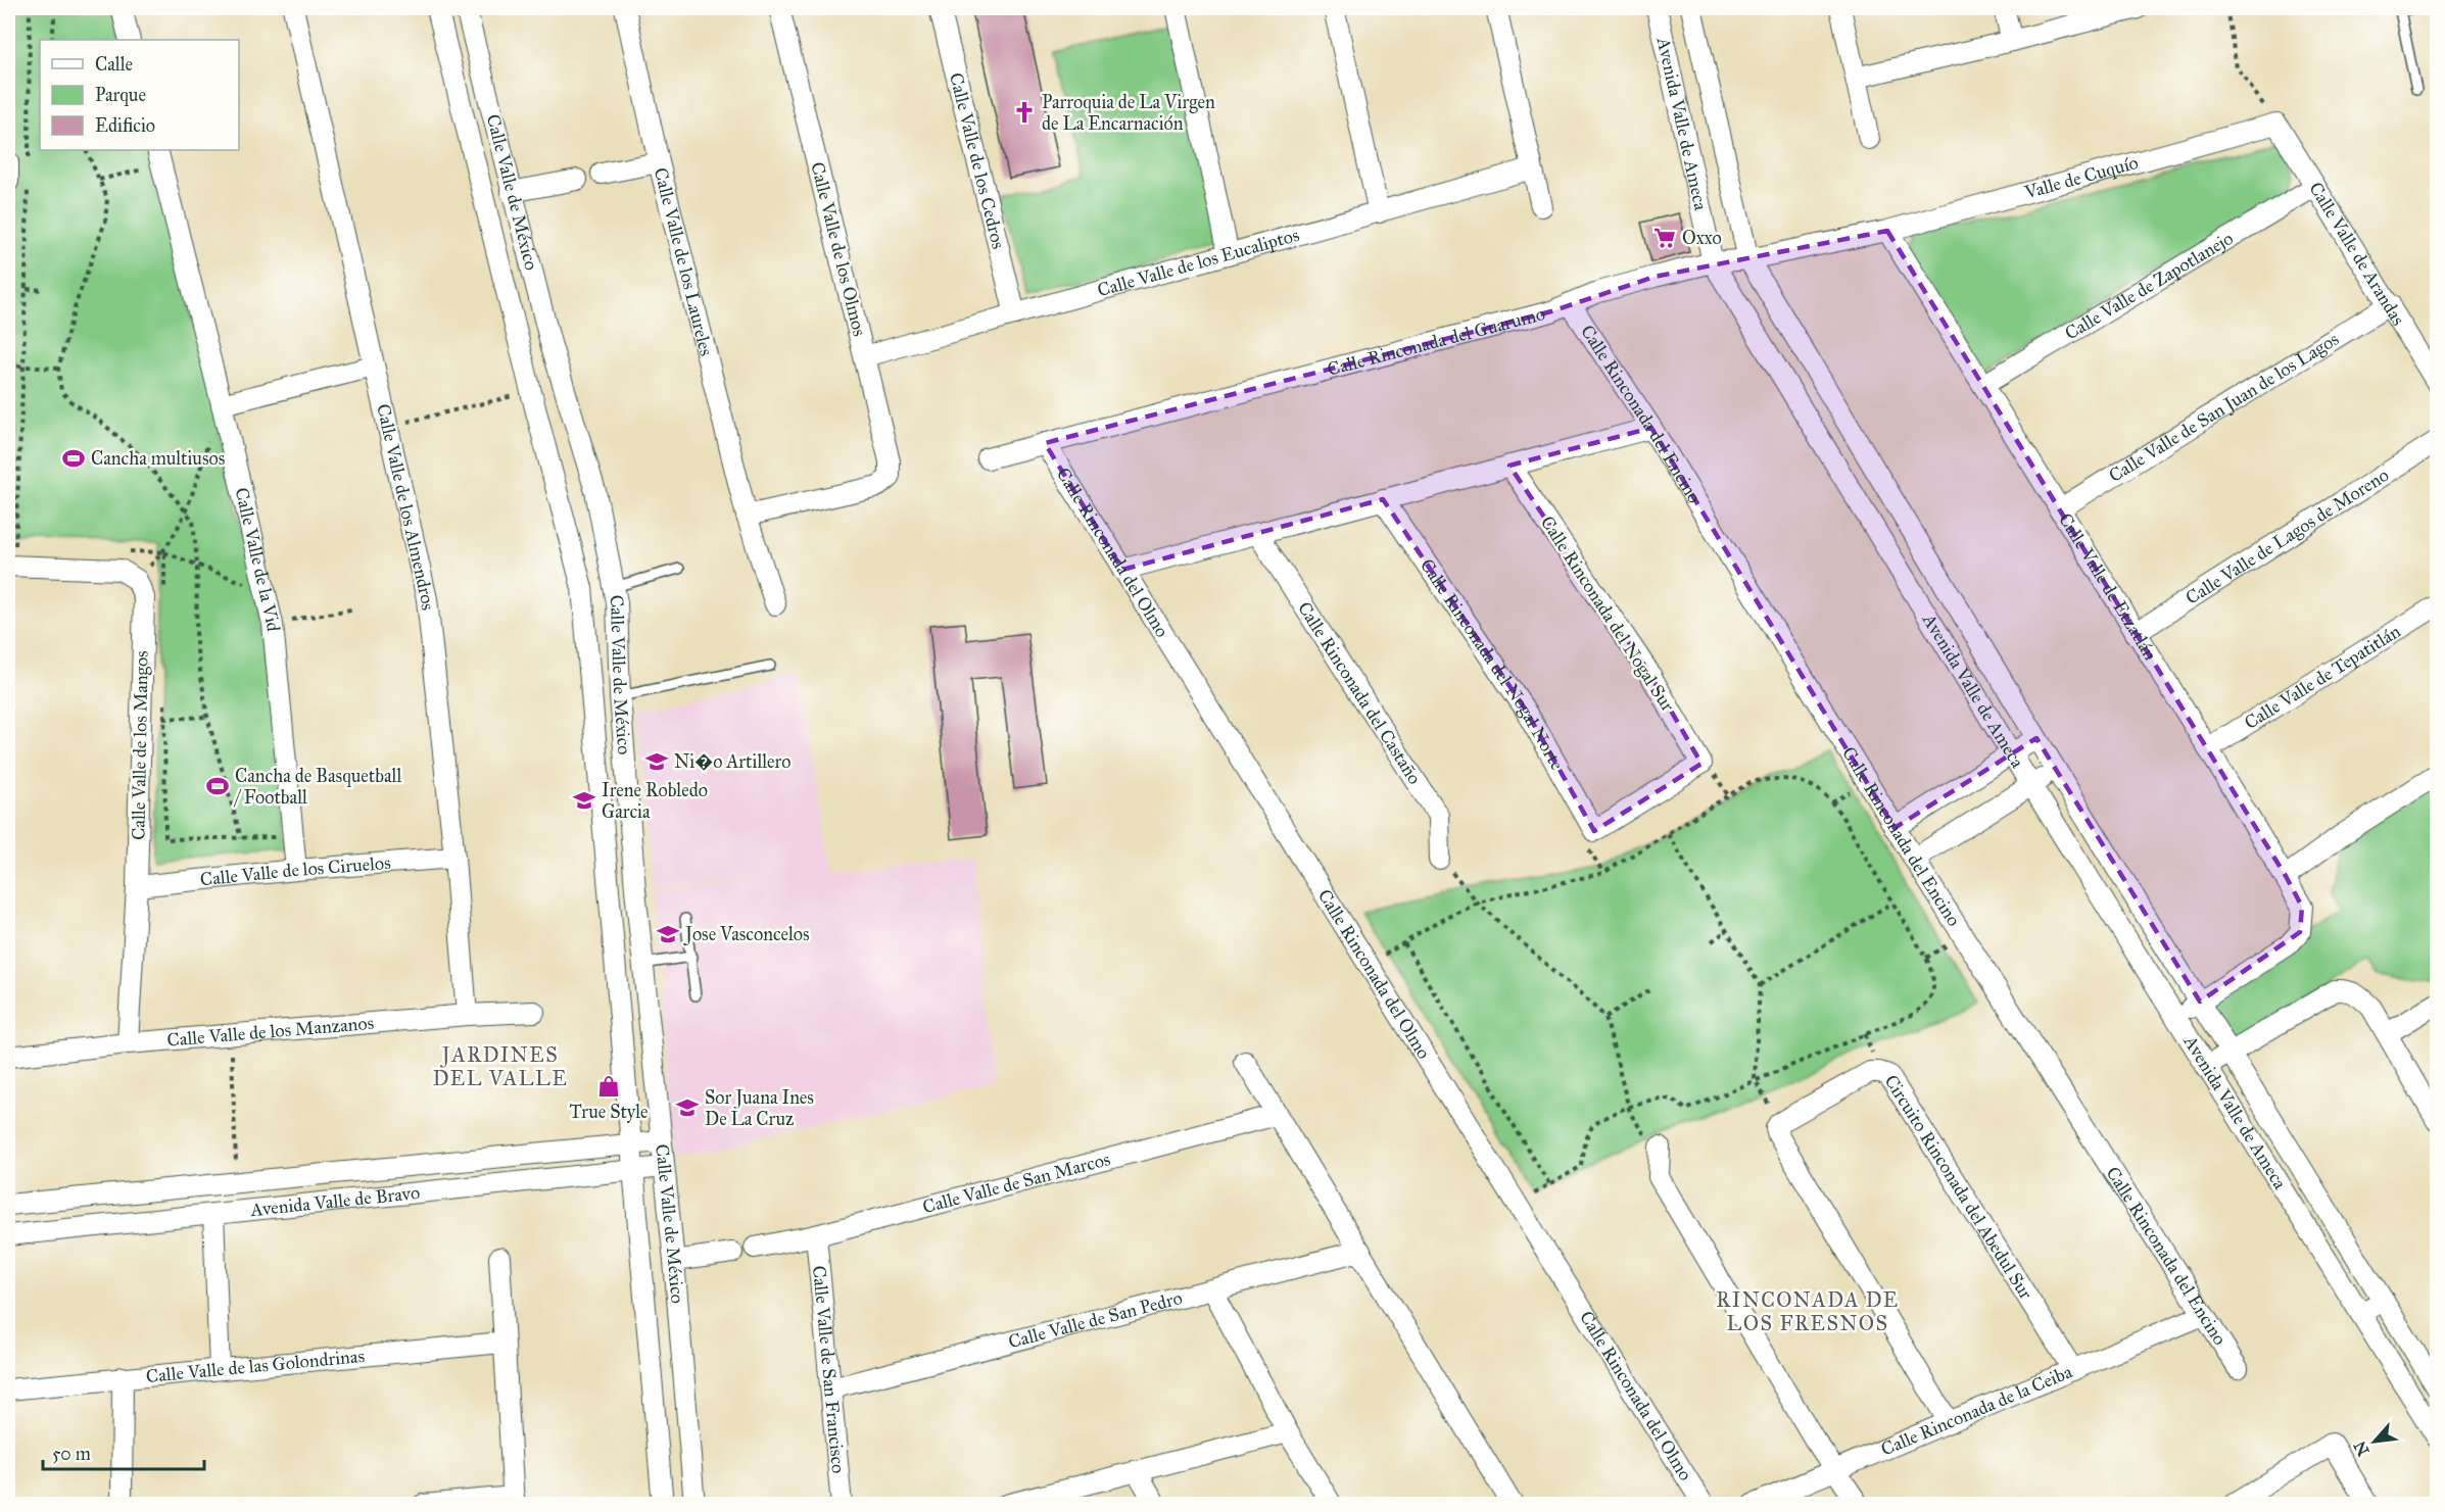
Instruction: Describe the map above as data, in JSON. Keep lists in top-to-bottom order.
{
  "streets": {
    "street": [
      "Avenida Valle de Ameca",
      "Calle Valle de los Cedros",
      "Valle de Cuquío",
      "Calle Valle de México",
      "Calle Valle de los Olmos",
      "Calle Valle de Arandas",
      "Calle Valle de los Laureles",
      "Calle Valle de los Eucaliptos",
      "Calle Valle de Zapotlanejo",
      "Calle Rinconada del Guarumo",
      "Calle Valle de San Juan de los Lagos",
      "Calle Rinconada del Encino",
      "Calle Valle de los Almendros",
      "Calle Valle de Lagos de Moreno",
      "Calle Rinconada del Olmo",
      "Calle Valle de la Vid",
      "Calle Valle de Etzatlán",
      "Calle Rinconada del Nogal Sur",
      "Calle Rinconada del Nogal Norte",
      "Calle Valle de Tepatitlán",
      "Calle Rinconada del Castaño",
      "Calle Valle de los Mangos",
      "Calle Valle de los Ciruelos",
      "Calle Valle de los Manzanos",
      "Calle Valle de San Marcos",
      "Circuito Rinconada del Abedul Sur",
      "Avenida Valle de Bravo",
      "Calle Valle de San Pedro",
      "Calle Valle de las Golondrinas",
      "Calle Valle de San Francisco",
      "Calle Rinconada de la Ceiba"
    ]
  },
  "crossings": [
    ["Avenida Valle de Ameca", "Calle Rinconada del Guarumo"],
    ["Avenida Valle de Ameca", "Calle Valle de Etzatlán"],
    ["Calle Valle de los Cedros", "Calle Valle de los Eucaliptos"],
    ["Valle de Cuquío", "Calle Valle de Arandas"],
    ["Valle de Cuquío", "Calle Rinconada del Guarumo"],
    ["Valle de Cuquío", "Calle Valle de Etzatlán"],
    ["Calle Valle de México", "Avenida Valle de Bravo"],
    ["Calle Valle de los Olmos", "Calle Valle de los Laureles"],
    ["Calle Valle de los Olmos", "Calle Valle de los Eucaliptos"],
    ["Calle Valle de Arandas", "Calle Valle de Zapotlanejo"],
    ["Calle Valle de Arandas", "Calle Valle de San Juan de los Lagos"],
    ["Calle Valle de Zapotlanejo", "Calle Valle de Etzatlán"],
    ["Calle Rinconada del Guarumo", "Calle Rinconada del Encino"],
    ["Calle Rinconada del Guarumo", "Calle Rinconada del Olmo"],
    ["Calle Rinconada del Guarumo", "Calle Valle de Etzatlán"],
    ["Calle Valle de San Juan de los Lagos", "Calle Valle de Etzatlán"],
    ["Calle Rinconada del Encino", "Calle Rinconada de la Ceiba"],
    ["Calle Valle de los Almendros", "Calle Valle de los Ciruelos"],
    ["Calle Valle de los Almendros", "Calle Valle de los Manzanos"],
    ["Calle Valle de Lagos de Moreno", "Calle Valle de Etzatlán"],
    ["Calle Valle de la Vid", "Calle Valle de los Ciruelos"],
    ["Calle Valle de Etzatlán", "Calle Valle de Tepatitlán"],
    ["Calle Rinconada del Nogal Sur", "Calle Rinconada del Nogal Norte"],
    ["Calle Valle de los Mangos", "Calle Valle de los Ciruelos"],
    ["Calle Valle de los Mangos", "Calle Valle de los Manzanos"],
    ["Calle Valle de San Marcos", "Calle Valle de San Francisco"],
    ["Circuito Rinconada del Abedul Sur", "Calle Rinconada de la Ceiba"],
    ["Calle Valle de San Pedro", "Calle Valle de San Francisco"]
  ],
  "districts": ["JARDINES DEL VALLE", "RINCONADA DE LOS FRESNOS"],
  "places": {
    "church": ["Parroquia de La Virgen de La Encarnación"],
    "supermarket": ["Oxxo"],
    "sports": ["Cancha multiusos", "Cancha de Basquetball / Football"],
    "school or university": [
      "Ni�o Artillero",
      "Irene Robledo Garcia",
      "Jose Vasconcelos",
      "Sor Juana Ines De La Cruz"
    ],
    "shop": ["True Style"]
  },
  "legend": ["Calle", "Parque", "Edificio"],
  "scale_bar": "50 m",
  "north": "bottom left"
}
